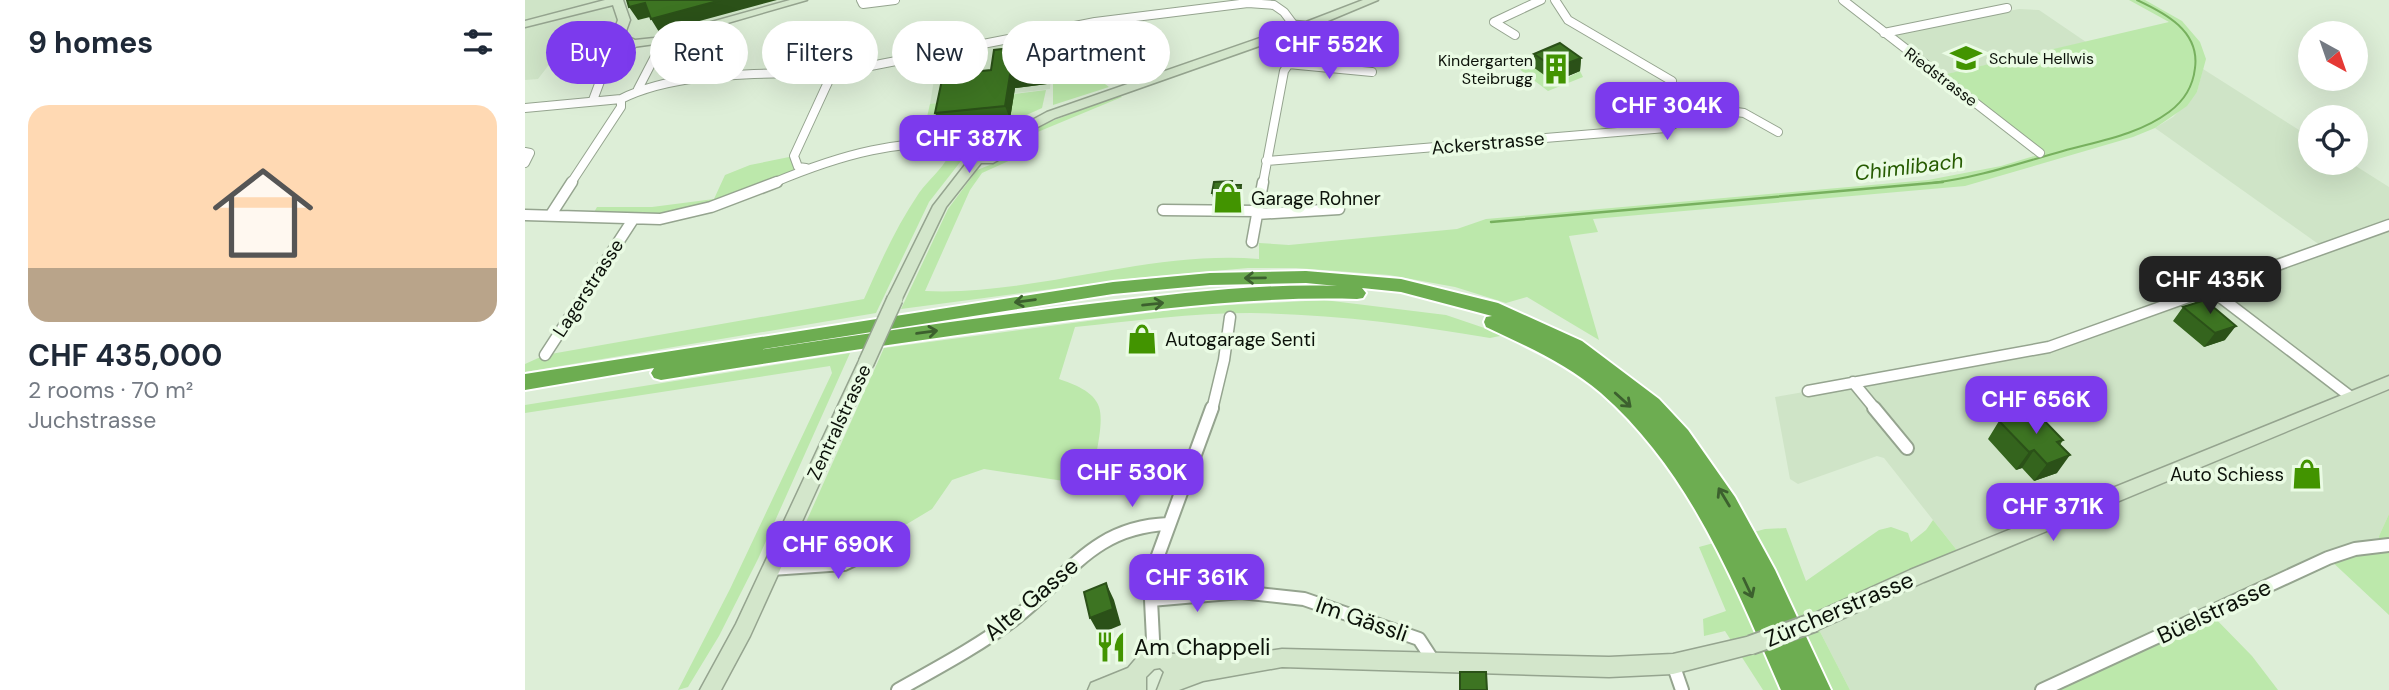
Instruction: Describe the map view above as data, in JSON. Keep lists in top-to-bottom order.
{
  "streets": {
    "main road": ["Zentralstrasse", "Zürcherstrasse"],
    "street": [
      "Riedstrasse",
      "Ackerstrasse",
      "Lagerstrasse",
      "Alte Gasse",
      "Büelstrasse",
      "Im Gässli"
    ]
  },
  "crossings": [
    ["Zürcherstrasse", "Im Gässli"]
  ],
  "water": ["Chimlibach"],
  "places": {
    "school or university": ["Schule Hellwis"],
    "building": ["Kindergarten Steibrugg"],
    "shop": ["Garage Rohner", "Autogarage Senti", "Auto Schiess"],
    "restaurant": ["Am Chappeli"]
  },
  "north": "bottom right",
  "page": {
    "heading": "9 homes",
    "price": [
      "CHF 552K",
      "CHF 304K",
      "CHF 387K",
      "CHF 435K",
      "CHF 656K",
      "CHF 530K",
      "CHF 371K",
      "CHF 690K",
      "CHF 361K"
    ],
    "chip": [
      "Buy",
      "Rent",
      "Filters",
      "New",
      "Apartment"
    ],
    "list": [
      {
        "name": "CHF 435,000",
        "note": "2 rooms · 70 m² · Juchstrasse"
      }
    ]
  }
}
